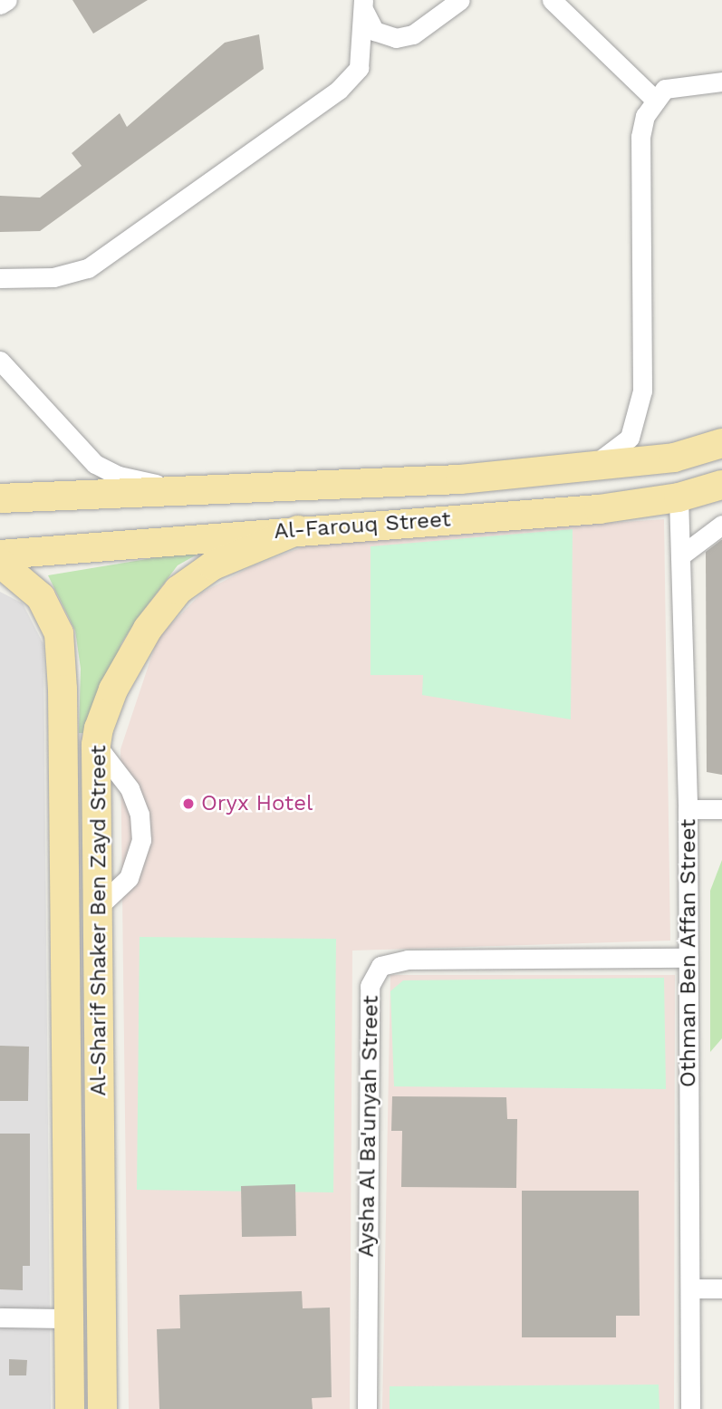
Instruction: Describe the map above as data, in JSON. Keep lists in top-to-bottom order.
{
  "streets": {
    "main road": ["Al-Farouq Street", "Al-Sharif Shaker Ben Zayd Street"],
    "street": ["Othman Ben Affan Street", "Aysha Al Ba'unyah Street"]
  },
  "crossings": [
    ["Al-Farouq Street", "Al-Sharif Shaker Ben Zayd Street"],
    ["Al-Farouq Street", "Othman Ben Affan Street"],
    ["Othman Ben Affan Street", "Aysha Al Ba'unyah Street"]
  ],
  "places": ["Oryx Hotel"]
}
